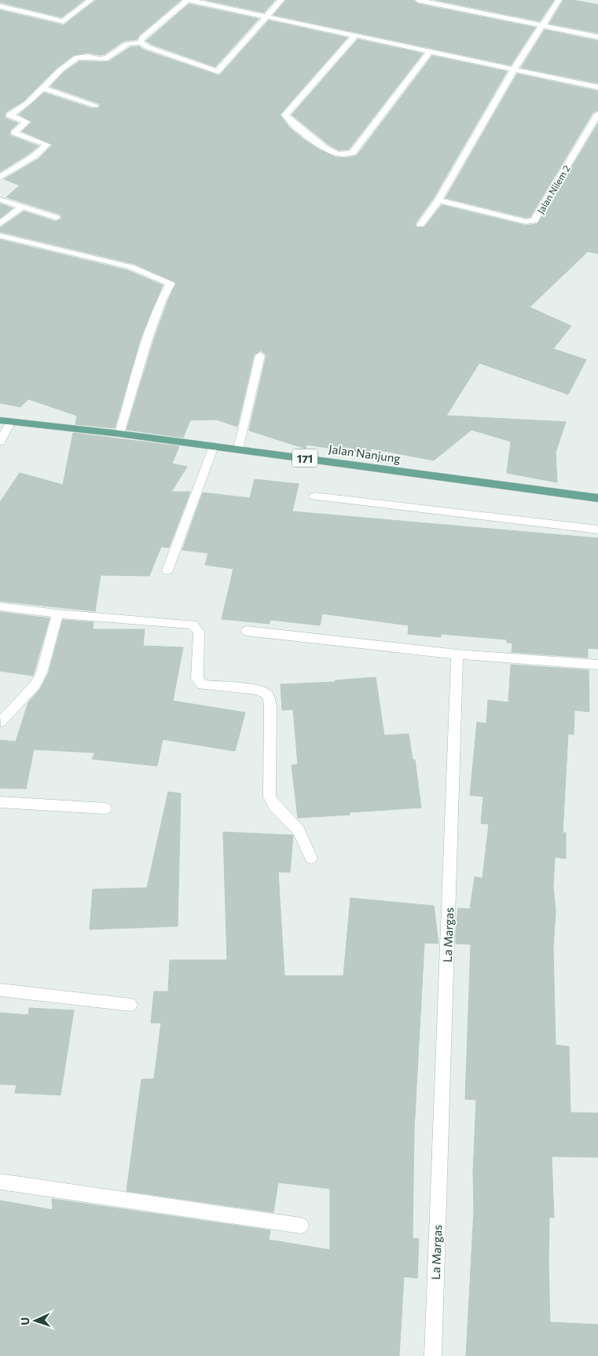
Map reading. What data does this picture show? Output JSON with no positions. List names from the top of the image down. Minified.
{"streets":{"main road":["Jalan Nanjung","171"],"street":["Jalan Nilem 2","La Margas"]},"crossings":[["Jalan Nanjung","171"]],"north":"left"}
